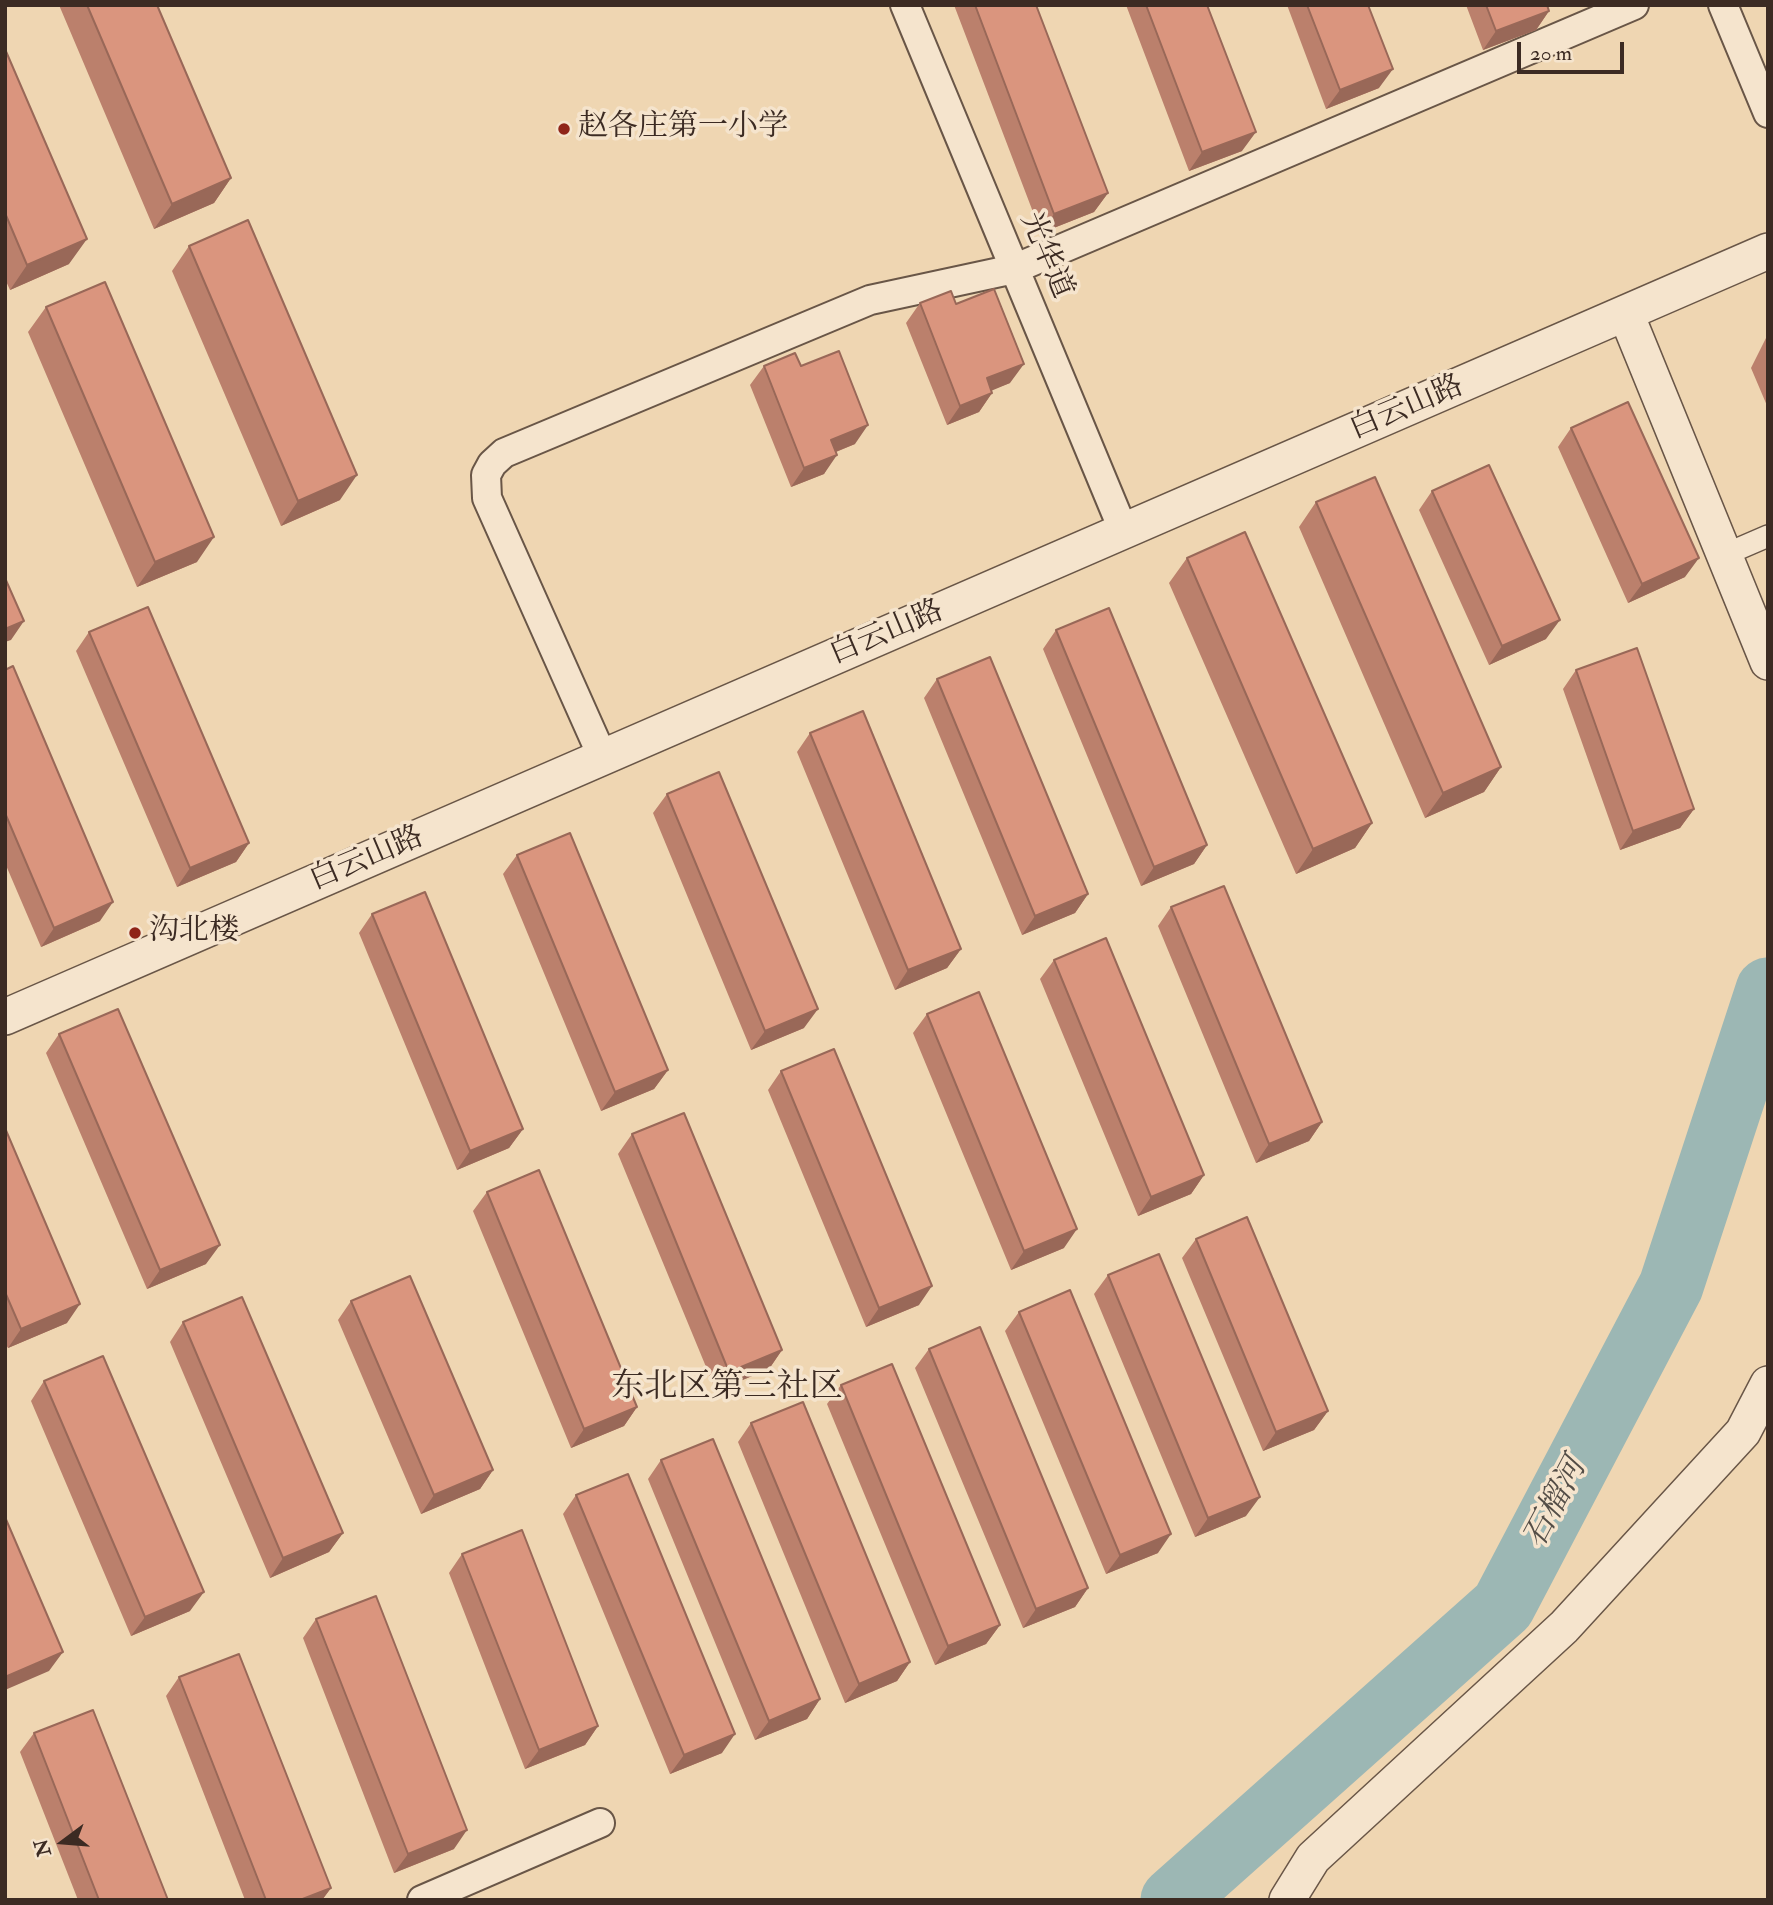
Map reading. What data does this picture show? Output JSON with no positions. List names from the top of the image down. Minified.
{"streets":{"street":["光华道","白云山路"]},"crossings":[["光华道","白云山路"]],"districts":["东北区第三社区"],"water":["石榴河"],"places":["赵各庄第一小学","沟北楼"],"scale_bar":"20 m","north":"left"}
